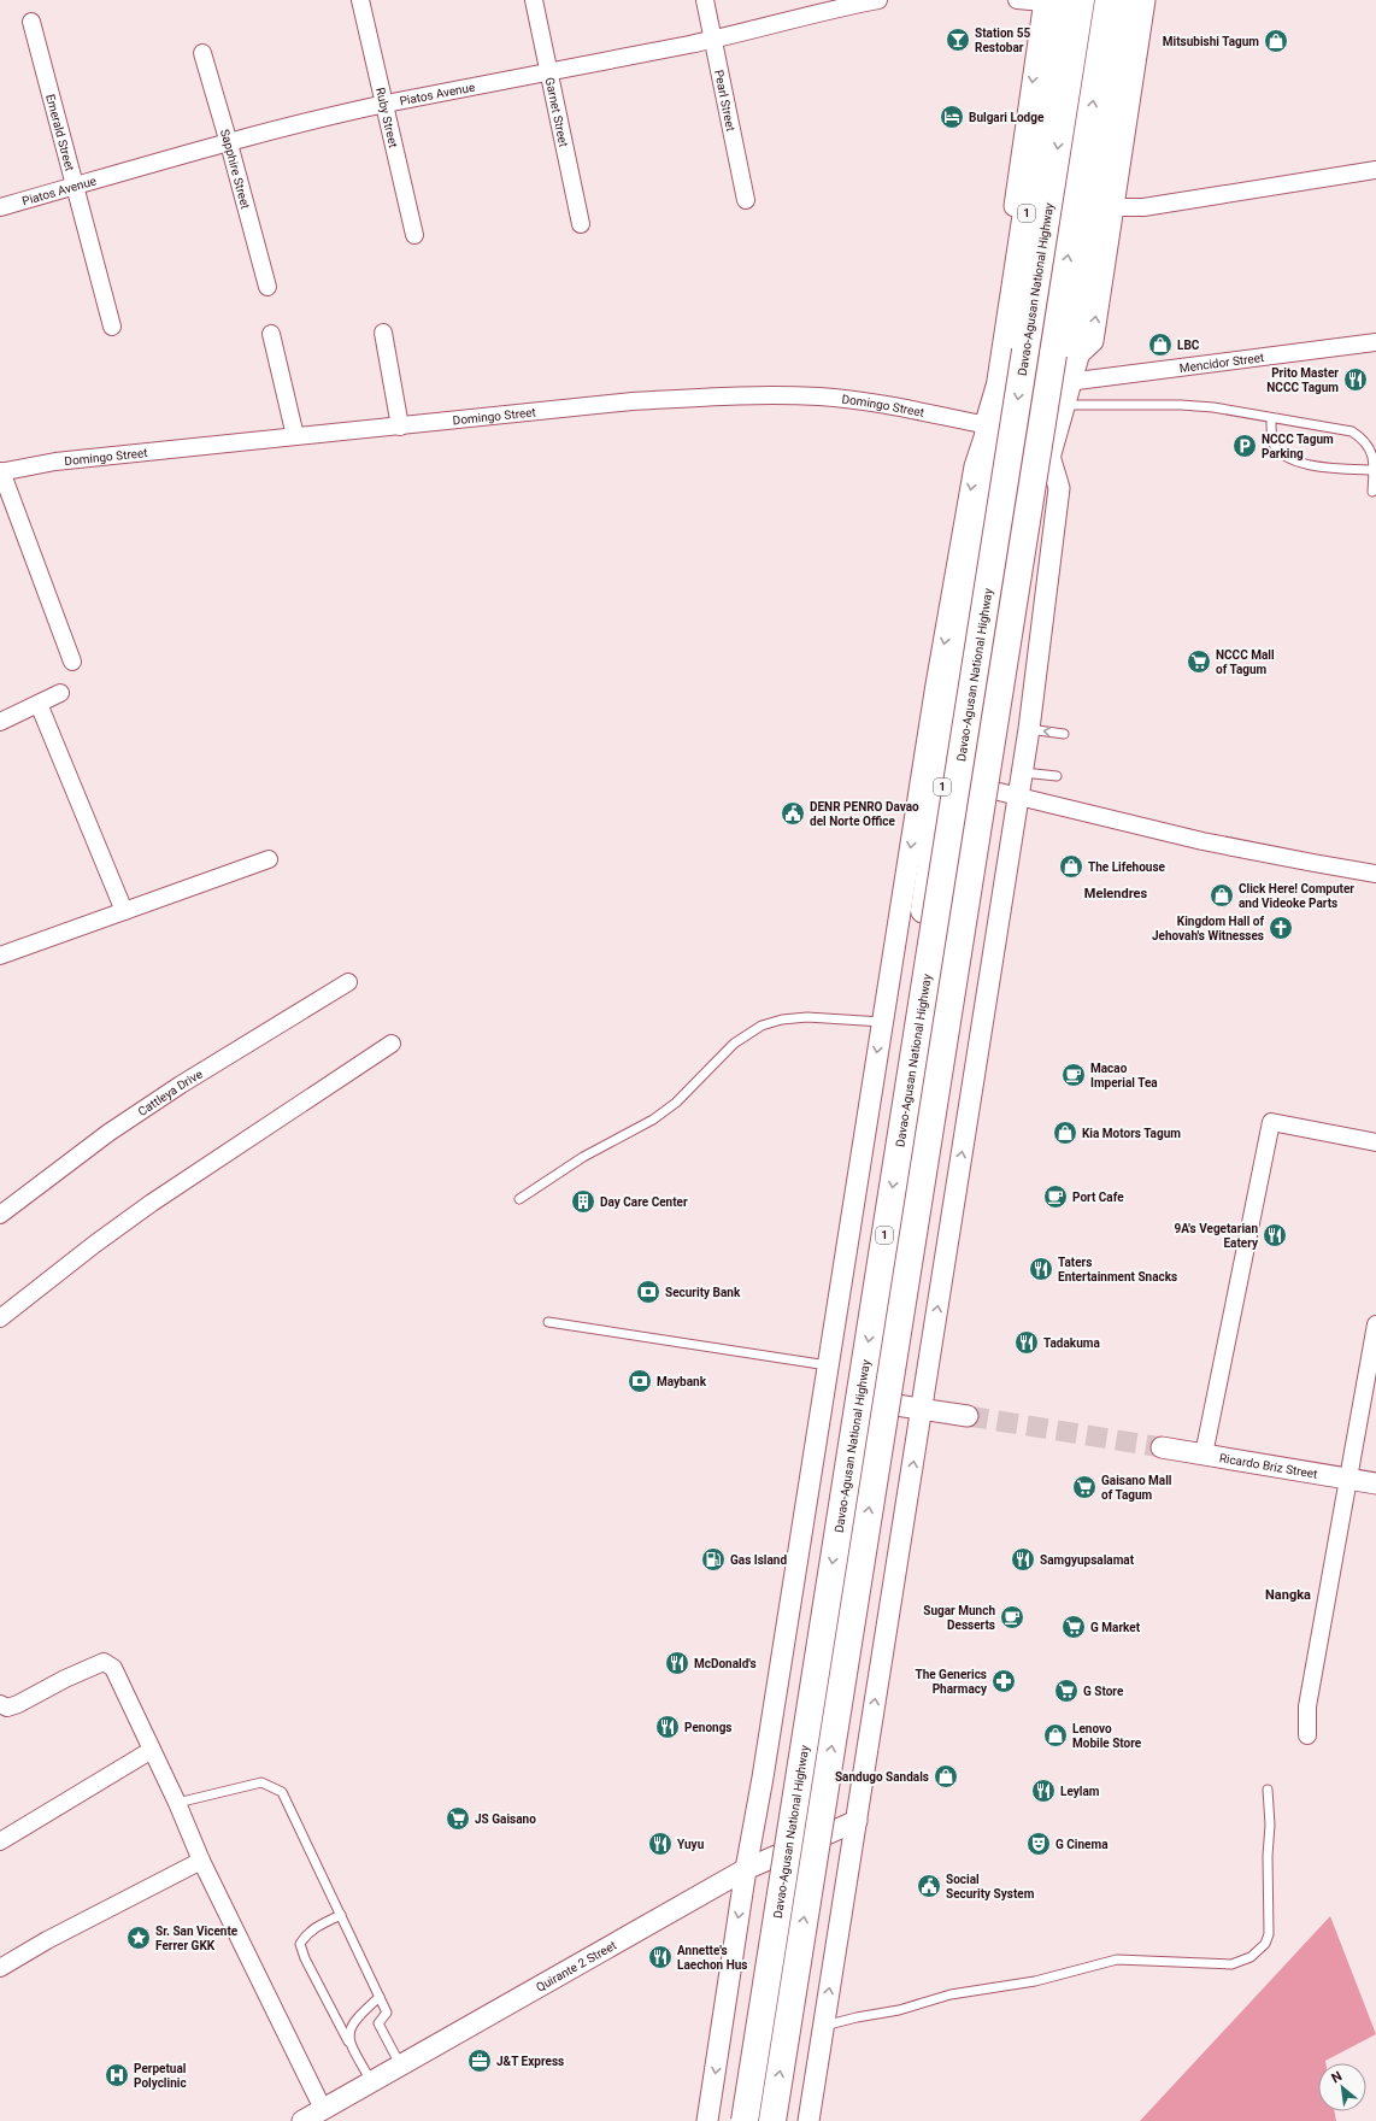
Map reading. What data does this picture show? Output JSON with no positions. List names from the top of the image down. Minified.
{"streets":{"highway":["1","Davao-Agusan National Highway"],"street":["Piatos Avenue","Pearl Street","Garnet Street","Ruby Street","Emerald Street","Sapphire Street","Mencidor Street","Domingo Street","Cattleya Drive","Ricardo Briz Street","Quirante 2 Street"]},"crossings":[["Piatos Avenue","Pearl Street"],["Piatos Avenue","Garnet Street"],["Piatos Avenue","Ruby Street"],["Piatos Avenue","Emerald Street"],["Piatos Avenue","Sapphire Street"],["Davao-Agusan National Highway","Domingo Street"]],"districts":["Melendres","Nangka"],"places":{"bar":["Station 55 Restobar"],"shop":["Mitsubishi Tagum","LBC","The Lifehouse","Click Here! Computer and Videoke Parts","Kia Motors Tagum","Lenovo Mobile Store","Sandugo Sandals"],"hotel":["Bulgari Lodge"],"restaurant":["Prito Master NCCC Tagum","9A's Vegetarian Eatery","Taters Entertainment Snacks","Tadakuma","Samgyupsalamat","McDonald's","Penongs","Leylam","Yuyu","Annette's Laechon Hus"],"parking":["NCCC Tagum Parking"],"supermarket":["NCCC Mall of Tagum","Gaisano Mall of Tagum","G Market","G Store","JS Gaisano"],"public building":["DENR PENRO Davao del Norte Office","Social Security System"],"church":["Kingdom Hall of Jehovah's Witnesses"],"cafe":["Macao Imperial Tea","Port Cafe","Sugar Munch Desserts"],"building":["Day Care Center"],"bank":["Security Bank","Maybank"],"fuel station":["Gas Island"],"pharmacy":["The Generics Pharmacy"],"theatre":["G Cinema"],"place":["Sr. San Vicente Ferrer GKK"],"office":["J&T Express"],"hospital":["Perpetual Polyclinic"]},"north":"top left"}
